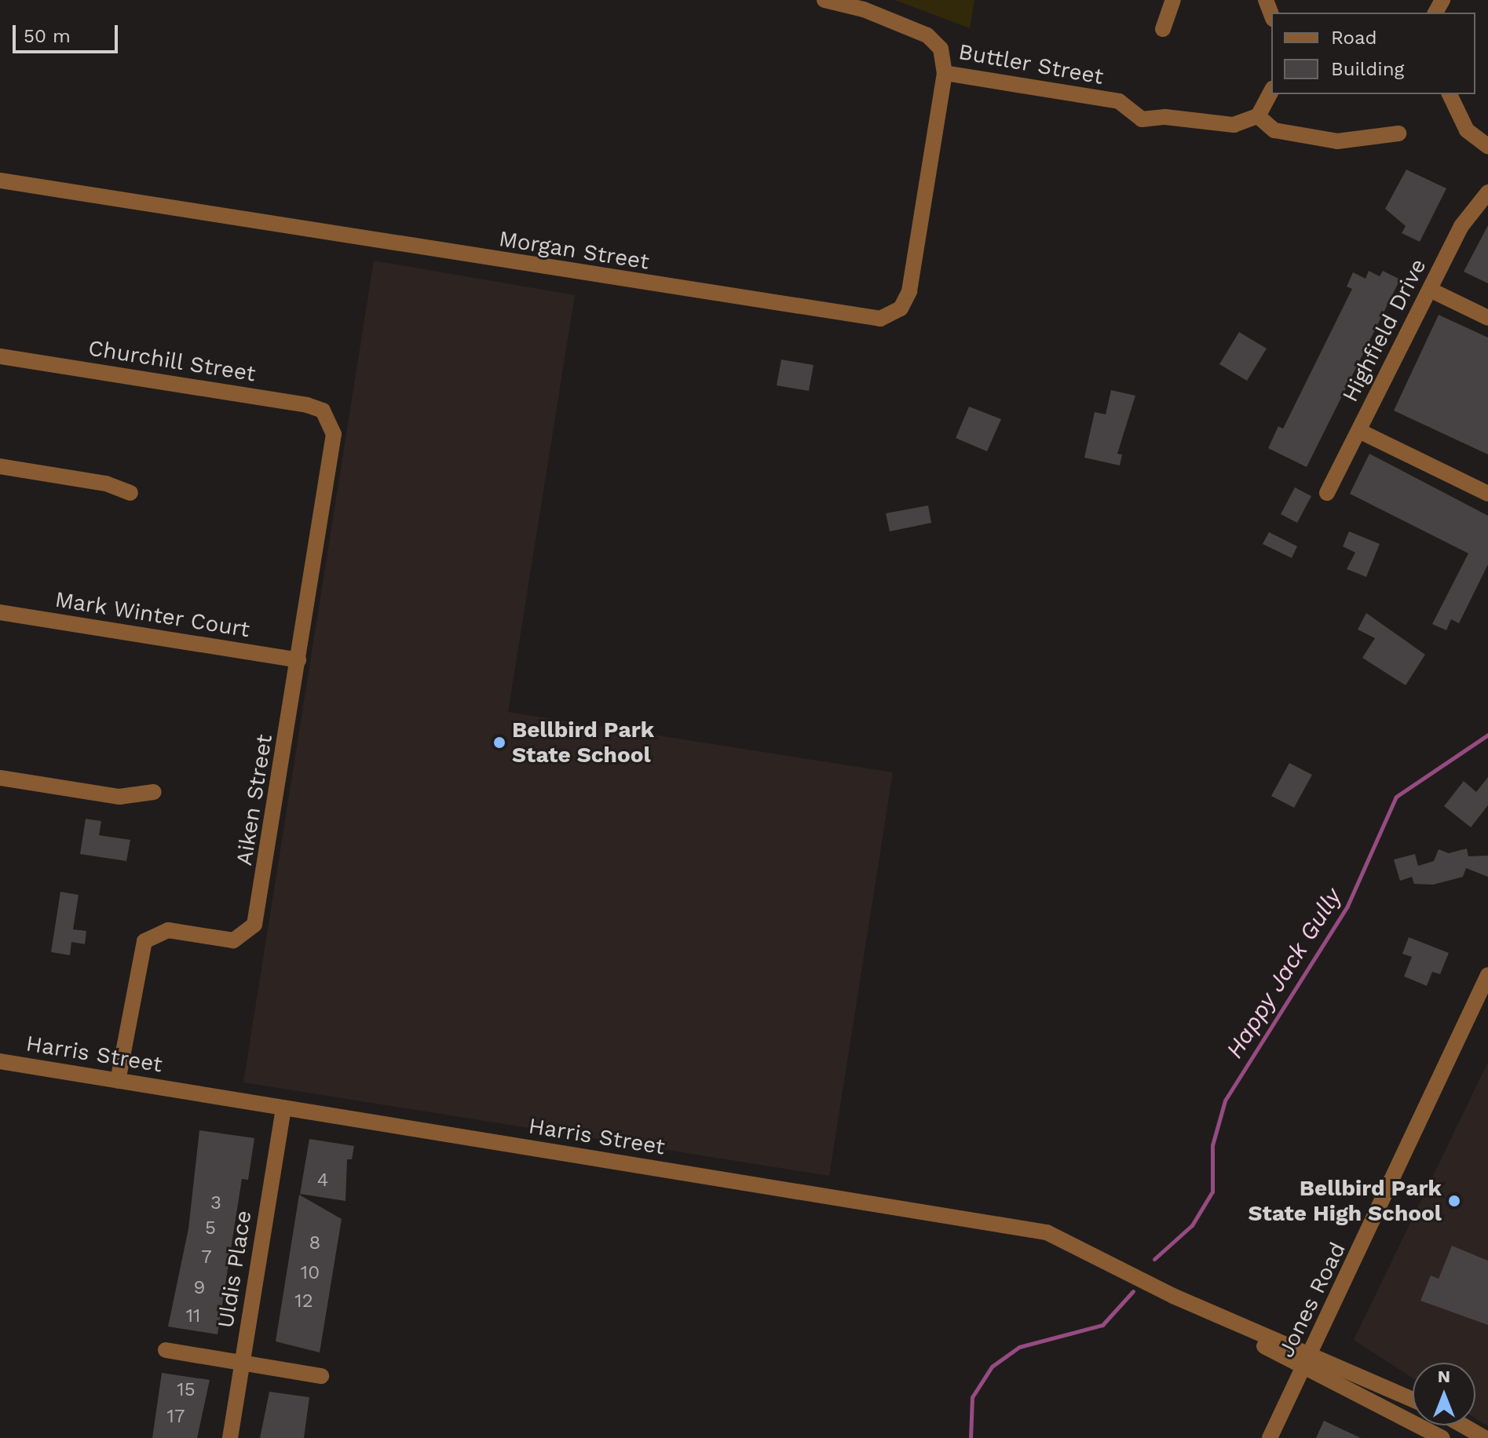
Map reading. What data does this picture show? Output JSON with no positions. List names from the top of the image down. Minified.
{"streets":{"street":["Buttler Street","Morgan Street","Highfield Drive","Churchill Street","Mark Winter Court","Aiken Street","Harris Street","Uldis Place","Jones Road"]},"crossings":[["Buttler Street","Morgan Street"],["Churchill Street","Aiken Street"],["Mark Winter Court","Aiken Street"],["Aiken Street","Harris Street"],["Harris Street","Uldis Place"],["Harris Street","Jones Road"]],"water":["Happy Jack Gully"],"places":["Bellbird Park State School","Bellbird Park State High School"],"house_numbers":["4","3","5","8","7","10","9","12","11","15","17"],"legend":["Road","Building"],"scale_bar":"50 m","north":"top"}
